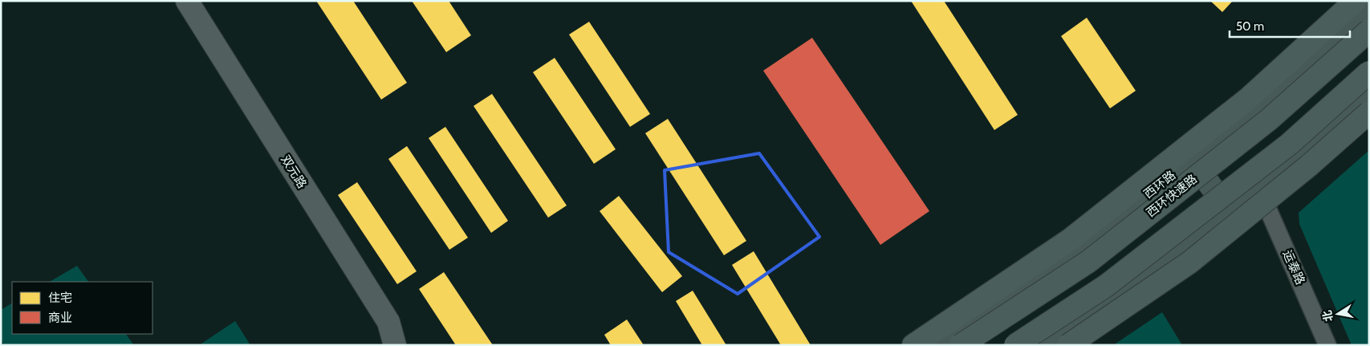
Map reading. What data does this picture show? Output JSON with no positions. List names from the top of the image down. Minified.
{"streets":{"highway":["西环快速路"],"main road":["西环路"],"street":["双元路","运泰路"]},"legend":["住宅","商业"],"scale_bar":"50 m","north":"left"}
